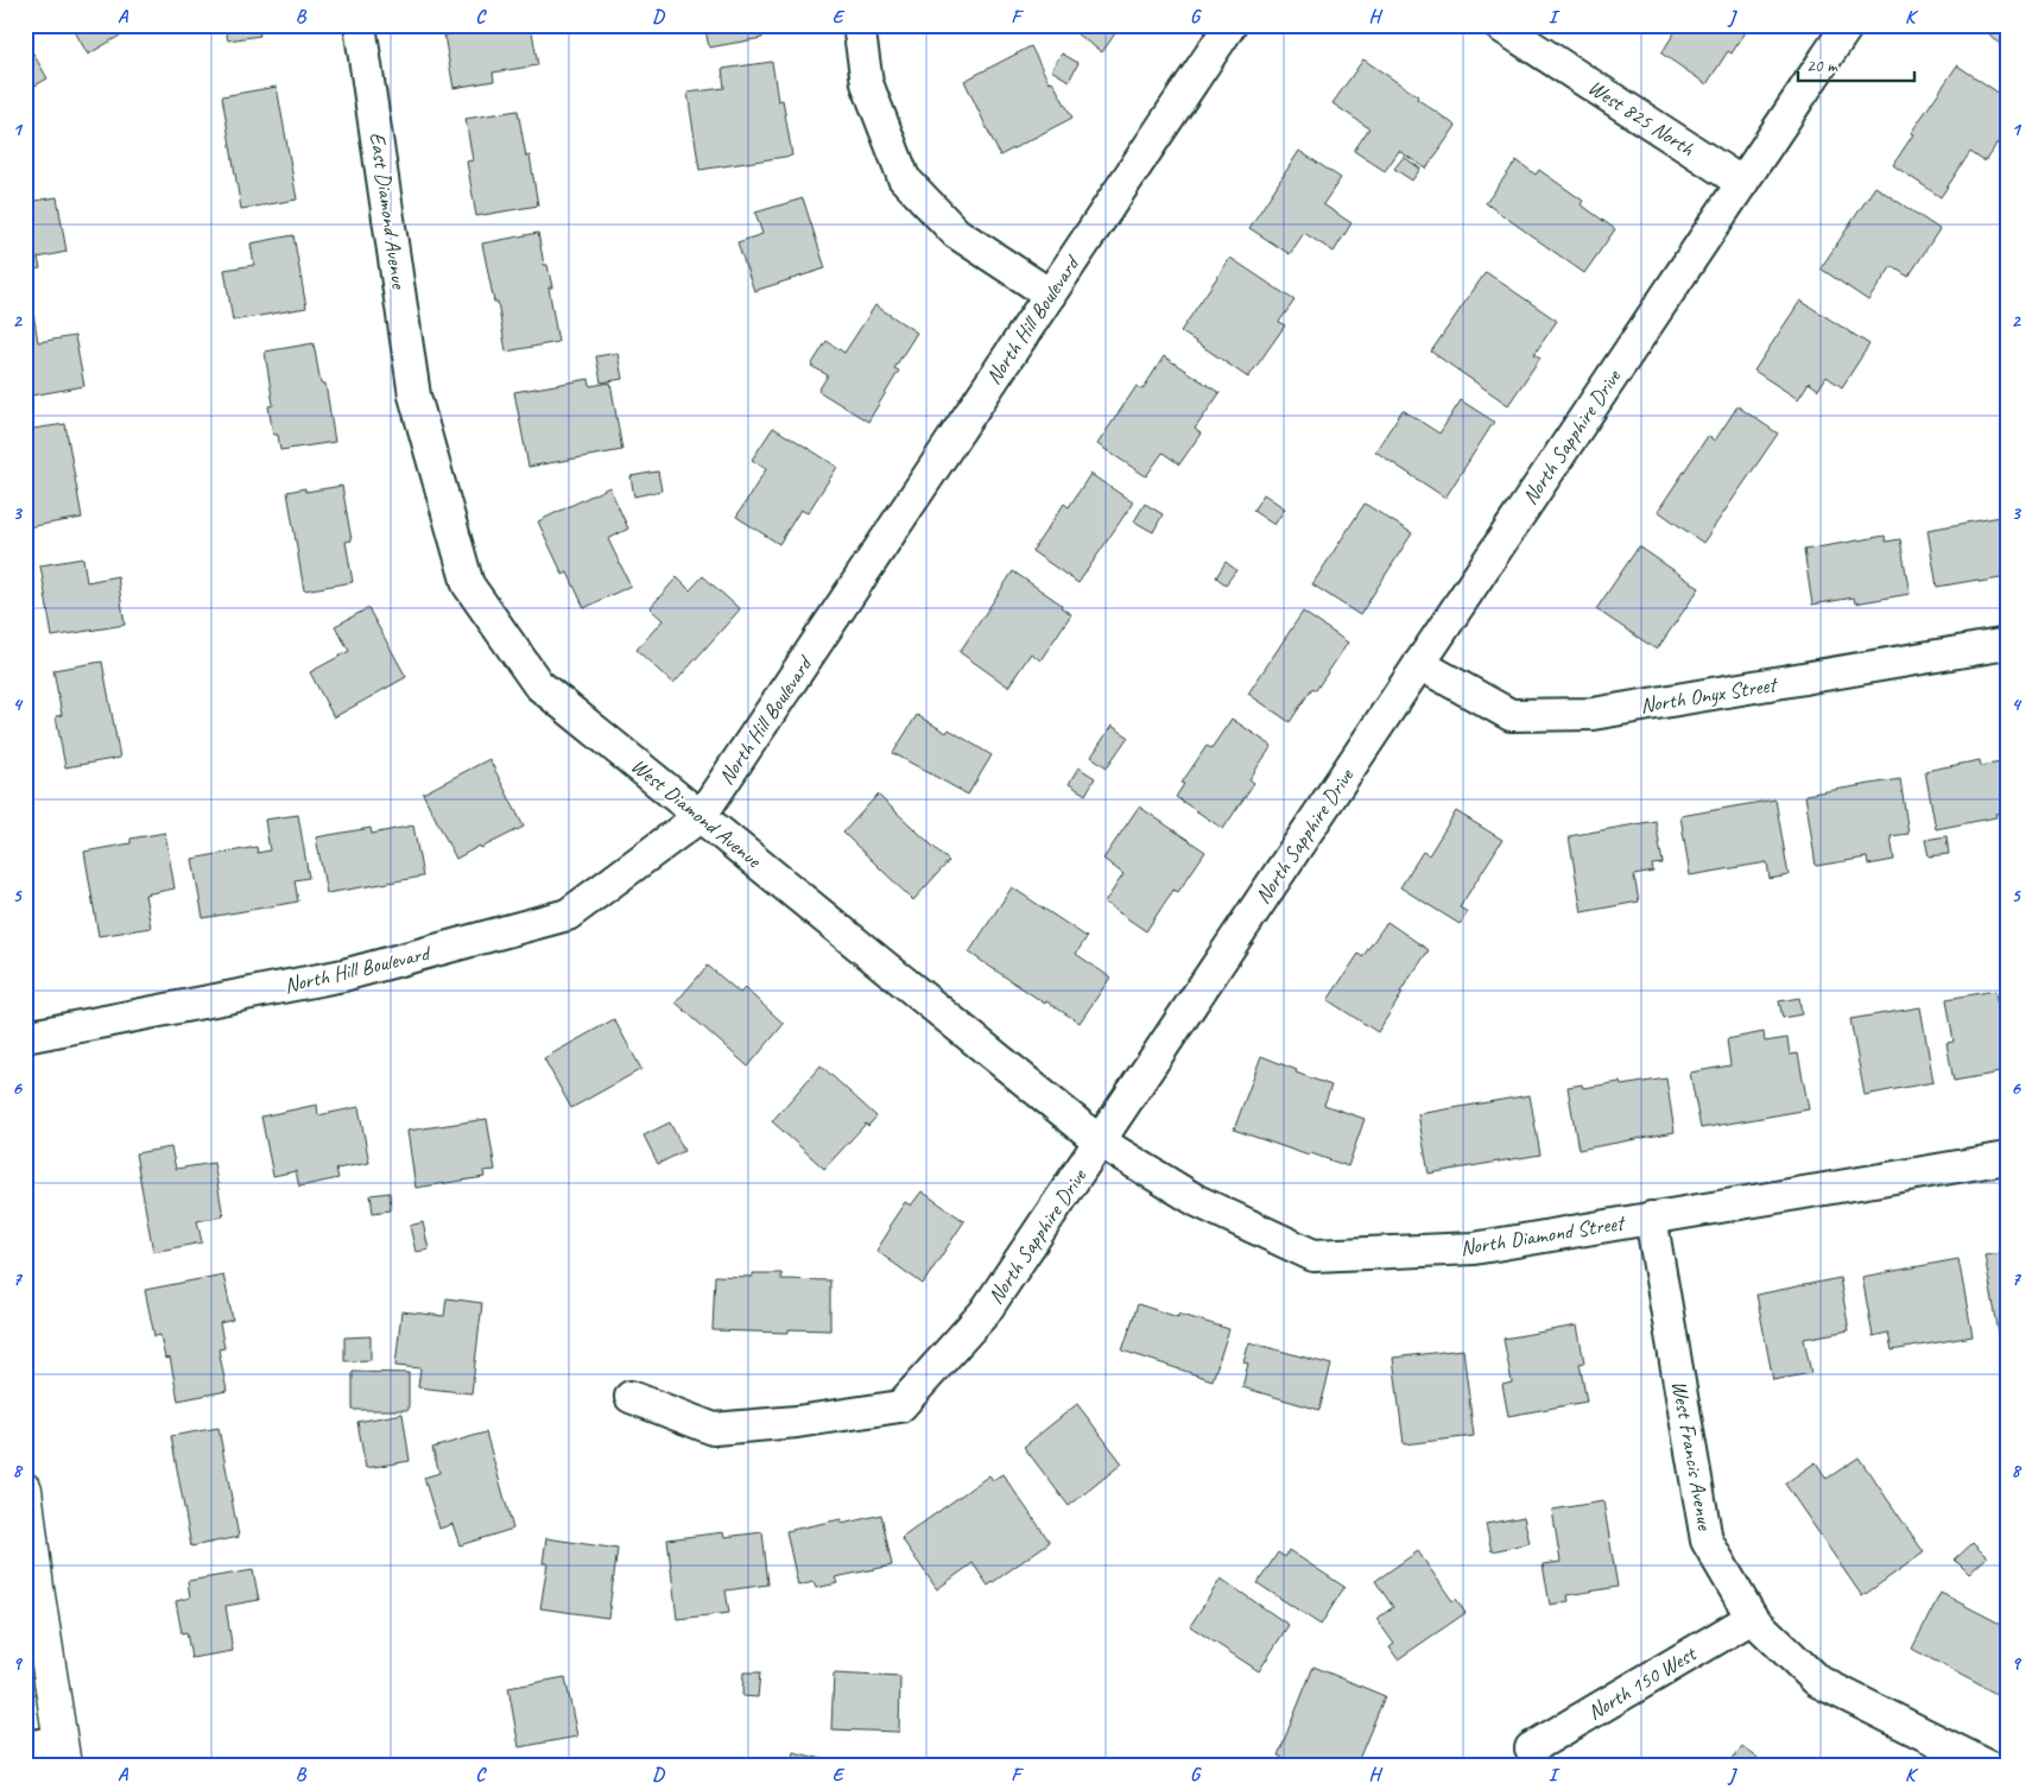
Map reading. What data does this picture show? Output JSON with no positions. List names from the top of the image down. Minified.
{"streets":{"street":["West 825 North","East Diamond Avenue","North Hill Boulevard","North Sapphire Drive","North Onyx Street","West Diamond Avenue","North Diamond Street","West Francis Avenue","North 150 West"]},"crossings":[["West 825 North","North Sapphire Drive"],["East Diamond Avenue","West Diamond Avenue"],["North Hill Boulevard","West Diamond Avenue"],["North Sapphire Drive","North Onyx Street"],["North Sapphire Drive","West Diamond Avenue"],["North Sapphire Drive","North Diamond Street"],["West Diamond Avenue","North Diamond Street"],["North Diamond Street","West Francis Avenue"],["West Francis Avenue","North 150 West"]],"scale_bar":"20 m","grid":{"columns":["A","B","C","D","E","F","G","H","I","J","K"],"rows":["1","2","3","4","5","6","7","8","9"]}}
